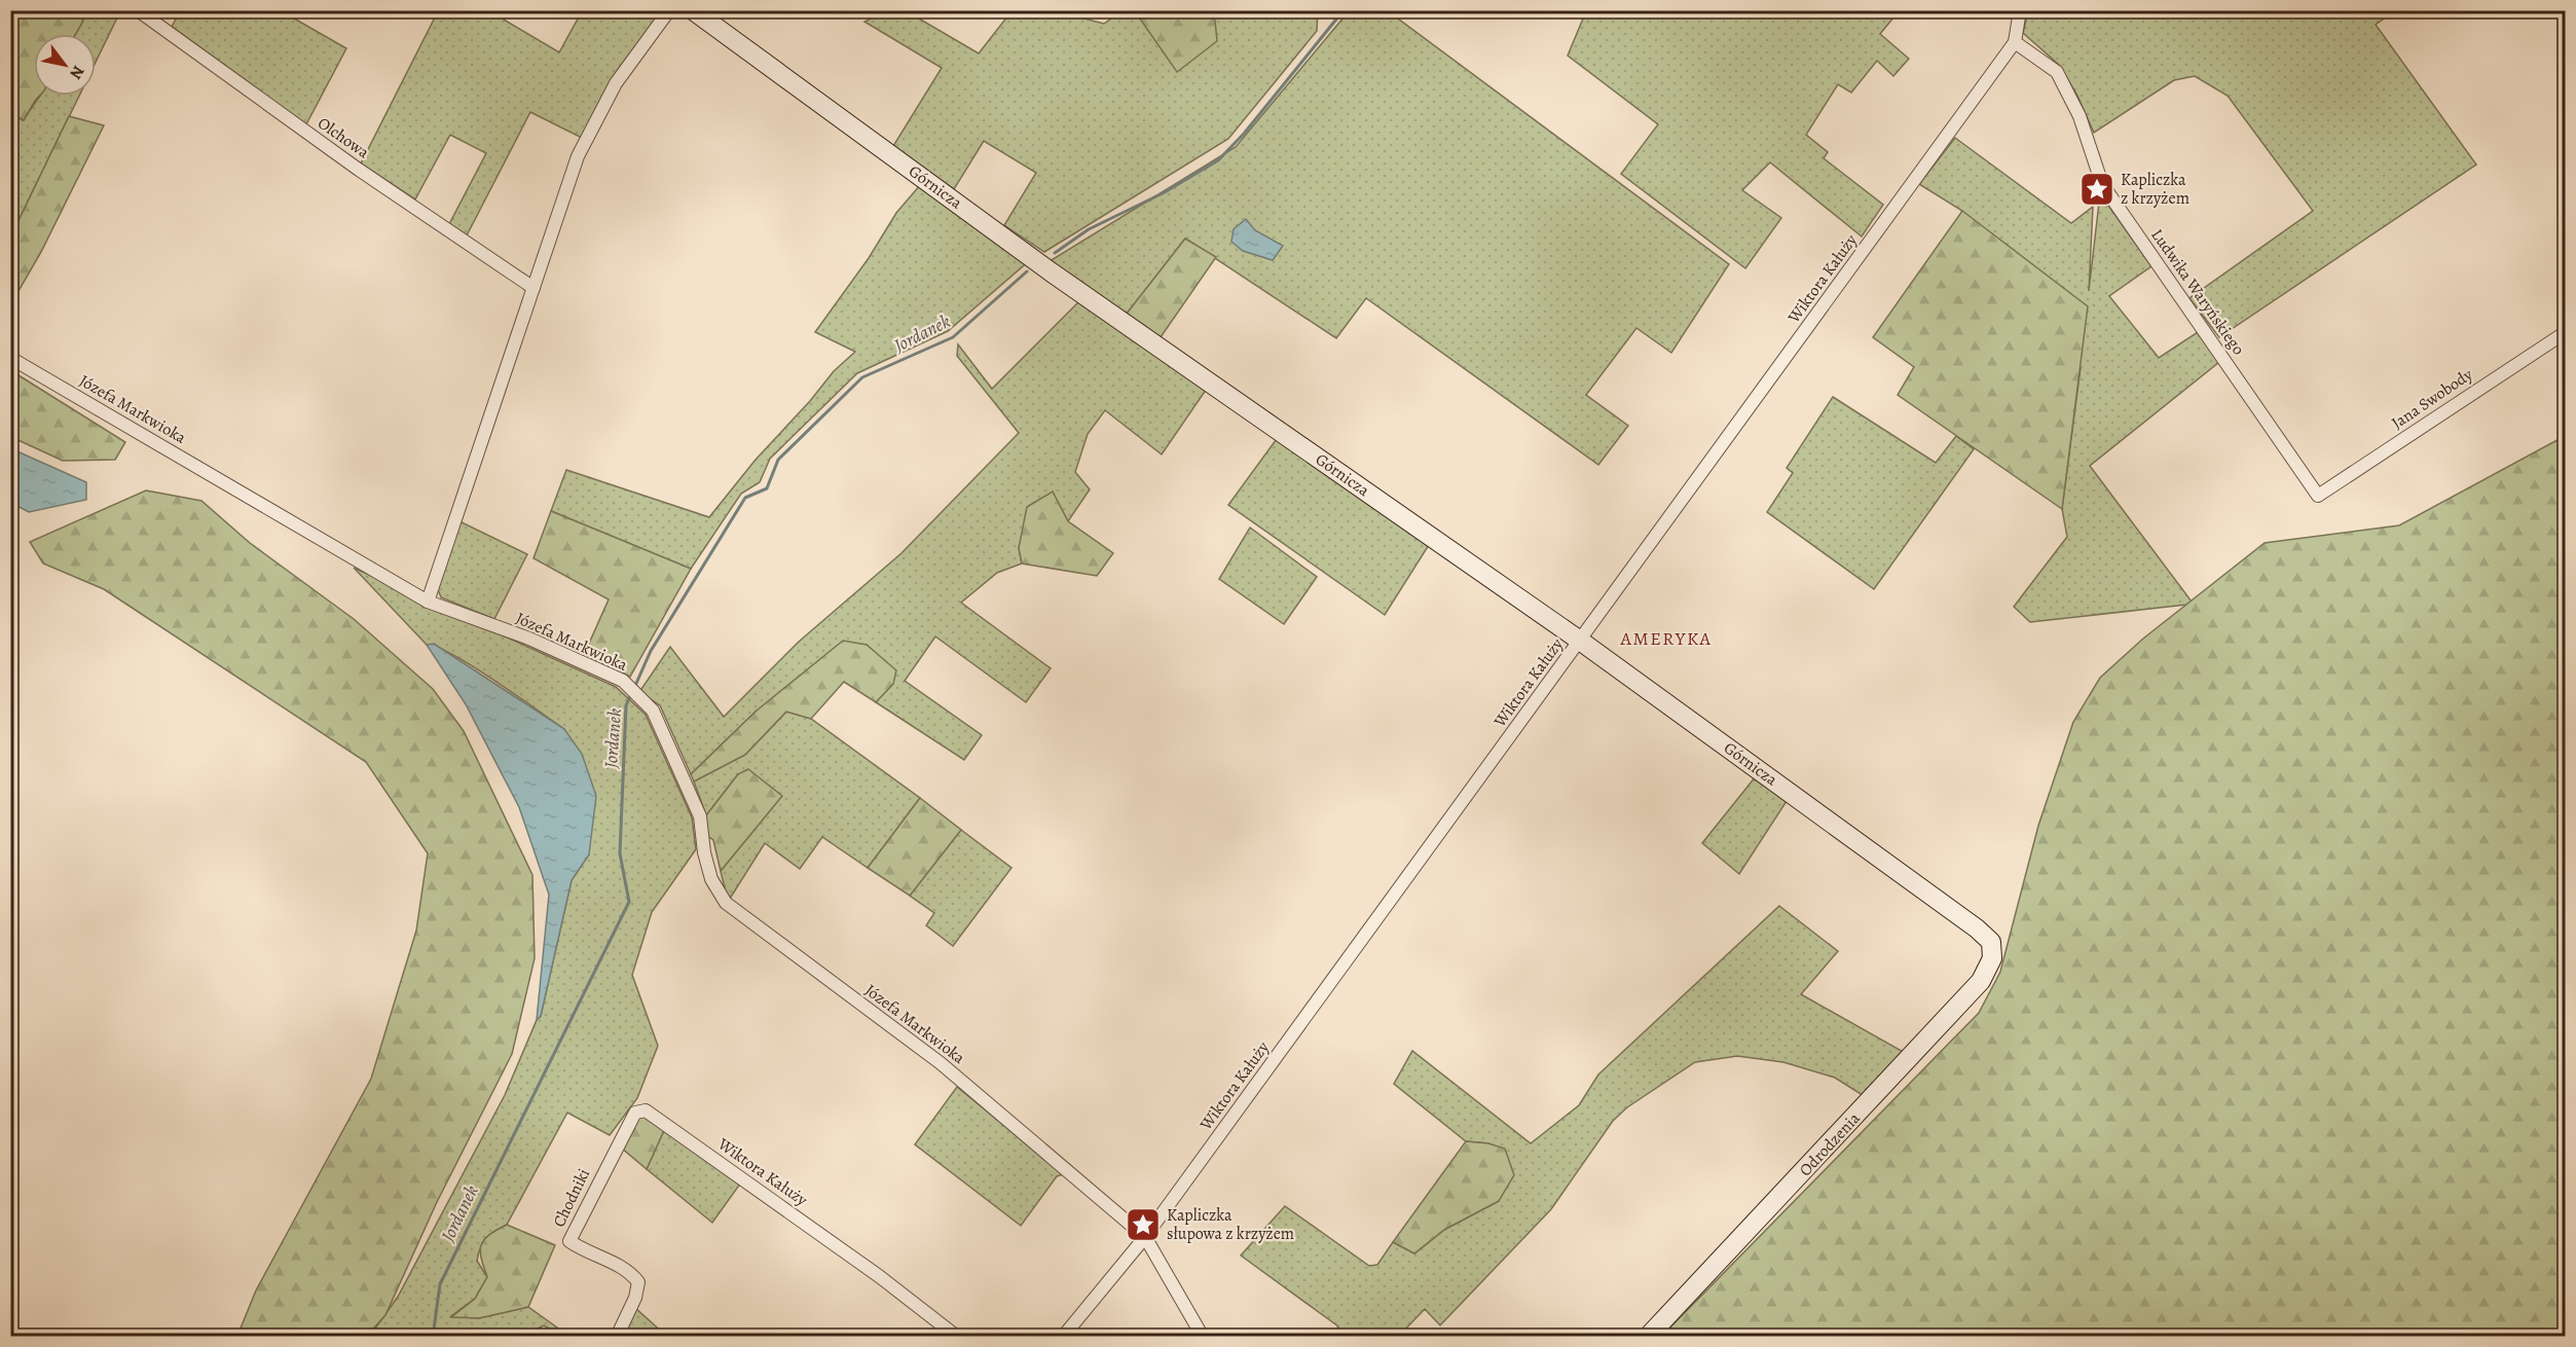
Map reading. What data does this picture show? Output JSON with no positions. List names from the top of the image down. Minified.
{"streets":{"street":["Olchowa","Górnicza","Wiktora Kałuży","Ludwika Waryńskiego","Jana Swobody","Józefa Markwioka","Odrodzenia","Chodniki"]},"crossings":[["Górnicza","Wiktora Kałuży"],["Górnicza","Odrodzenia"],["Wiktora Kałuży","Ludwika Waryńskiego"],["Wiktora Kałuży","Józefa Markwioka"],["Wiktora Kałuży","Chodniki"],["Ludwika Waryńskiego","Jana Swobody"]],"districts":["AMERYKA"],"water":["Jordanek"],"places":{"place":["Kapliczka z krzyżem","Kapliczka słupowa z krzyżem"]},"north":"bottom right"}
